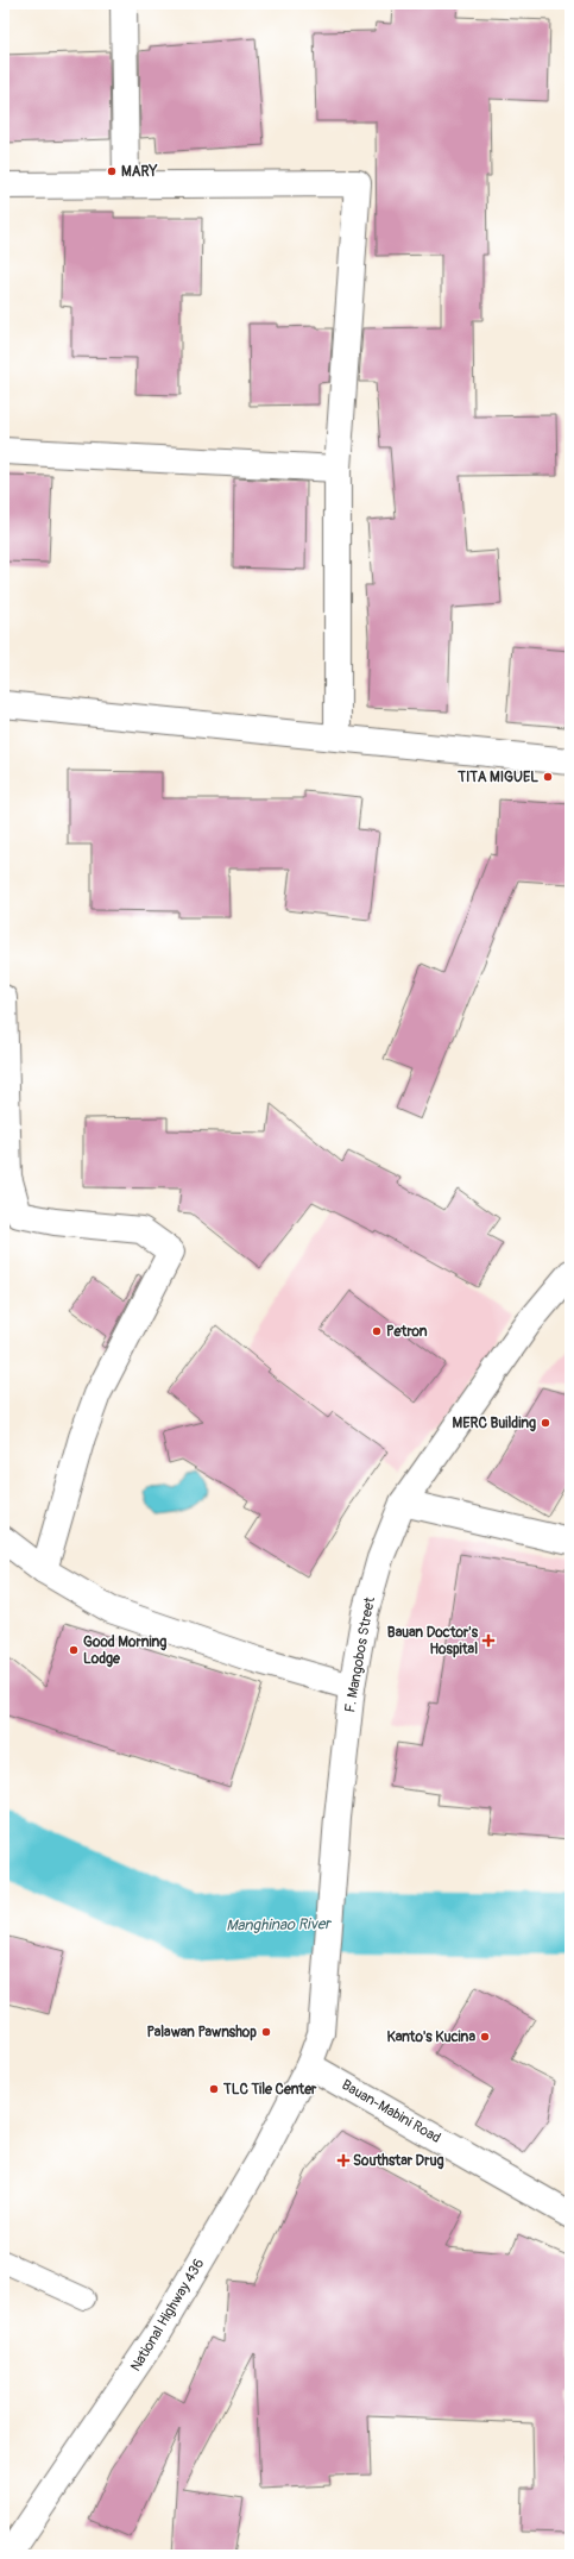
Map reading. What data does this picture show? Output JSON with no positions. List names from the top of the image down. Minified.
{"streets":{"street":["F. Mangobos Street","Bauan-Mabini Road","National Highway 436"]},"crossings":[["F. Mangobos Street","Bauan-Mabini Road"],["F. Mangobos Street","National Highway 436"],["Bauan-Mabini Road","National Highway 436"]],"water":["Manghinao River"],"places":{"other":["MARY","TITA MIGUEL","Petron","MERC Building","Good Morning Lodge","Palawan Pawnshop","Kanto's Kucina","TLC Tile Center"],"health":["Bauan Doctor's Hospital","Southstar Drug"]}}
